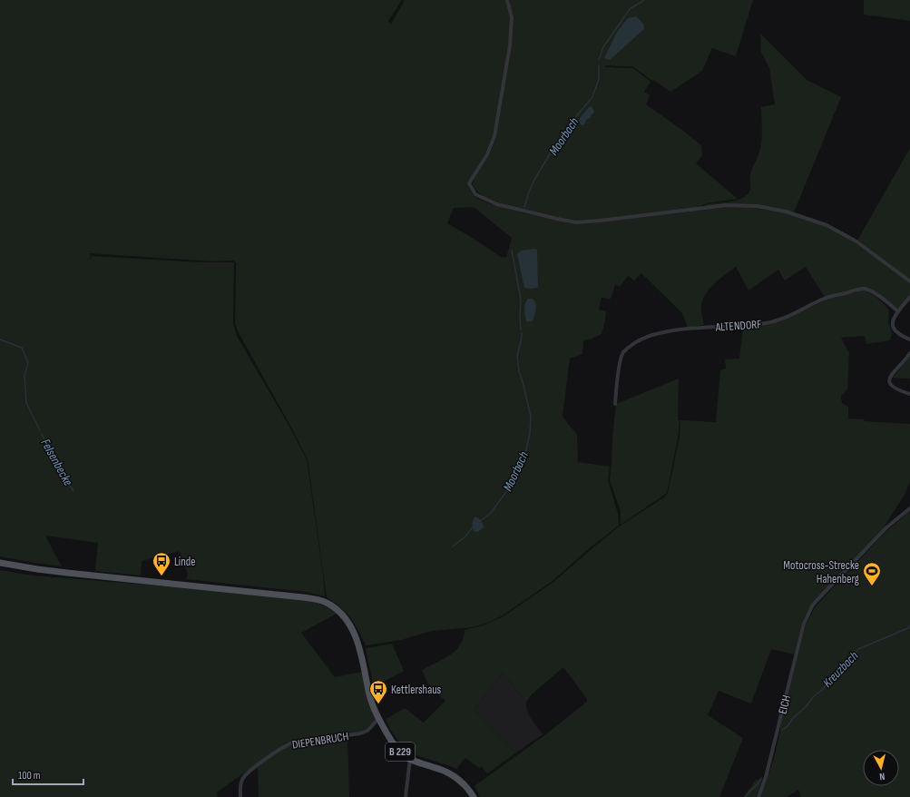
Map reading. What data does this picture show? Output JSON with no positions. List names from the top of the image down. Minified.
{"streets":{"main road":["B 229"],"street":["ALTENDORF","EICH","DIEPENBRUCH"]},"crossings":[["DIEPENBRUCH","B 229"]],"water":["Moorbach","Felsenbecke","Kreuzbach"],"places":{"bus stop":["Linde","Kettlershaus"],"sports":["Motocross-Strecke Hahenberg"]},"scale_bar":"100 m","north":"bottom"}
